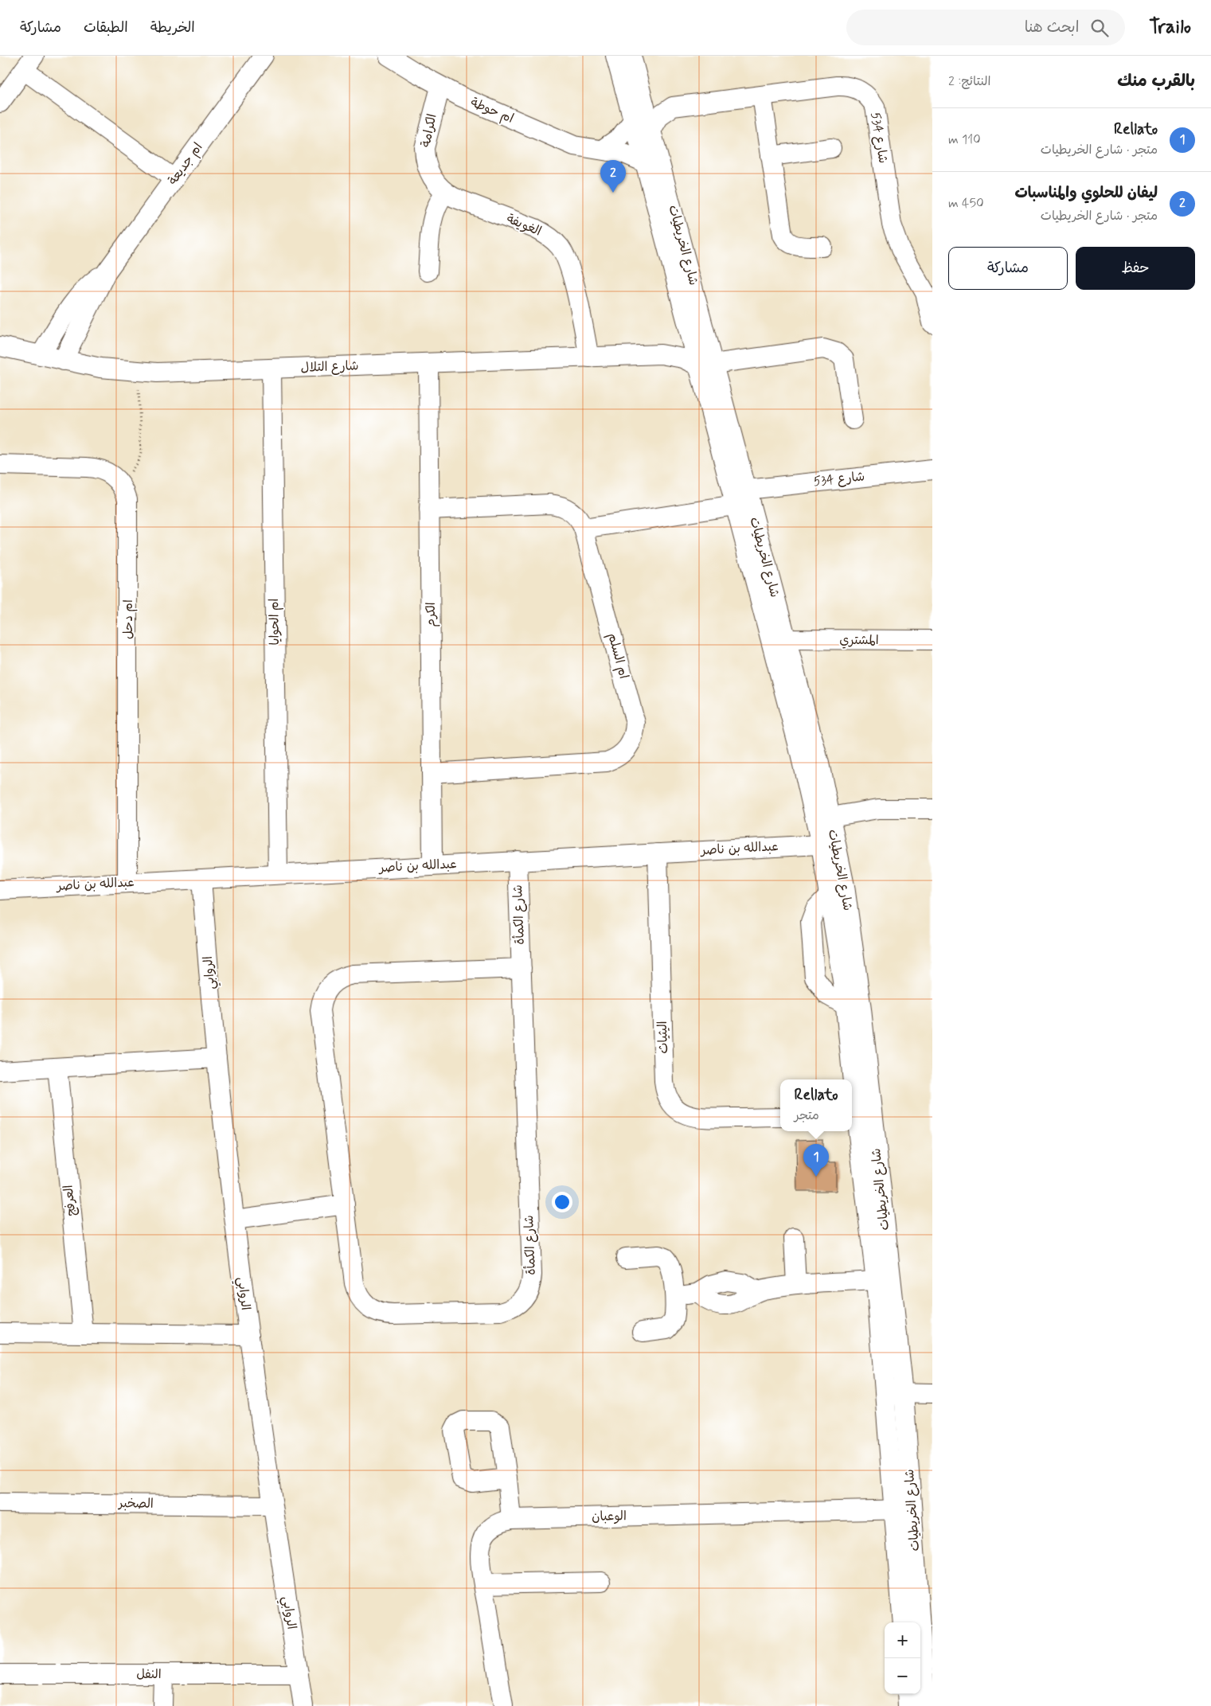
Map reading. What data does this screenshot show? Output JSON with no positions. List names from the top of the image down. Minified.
{"streets":{"street":["ام حوطة","الكرامة","شارع 534","ام جديعة","الغويفة","شارع الخريطيات","شارع التلال","الكرم","ام دحل","ام الحوايا","المشتري","ام السلم","عبدالله بن ناصر","شارع الكمأة","الروابي","اليثياث","العرفج","الصخبر","الوعبان","النفل"]},"crossings":[["ام حوطة","الكرامة"],["ام حوطة","شارع الخريطيات"],["الكرامة","الغويفة"],["شارع 534","شارع الخريطيات"],["ام جديعة","شارع التلال"],["الغويفة","شارع التلال"],["شارع الخريطيات","المشتري"],["شارع الخريطيات","عبدالله بن ناصر"],["شارع الخريطيات","الوعبان"],["شارع التلال","الكرم"],["شارع التلال","ام الحوايا"],["الكرم","ام السلم"],["الكرم","عبدالله بن ناصر"],["ام دحل","عبدالله بن ناصر"],["ام الحوايا","عبدالله بن ناصر"],["عبدالله بن ناصر","شارع الكمأة"],["عبدالله بن ناصر","الروابي"],["عبدالله بن ناصر","اليثياث"],["الروابي","الصخبر"],["الروابي","النفل"]],"page":{"header":"Trailo","search":"ابحث هنا","nav":["الخريطة","الطبقات","مشاركة"],"heading":["بالقرب منك","النتائج: 2"],"list":[{"mark":"1","name":"Rellato","note":"متجر · شارع الخريطيات","value":"110 m"},{"mark":"2","name":"ليفان للحلوي والمناسبات","note":"متجر · شارع الخريطيات","value":"450 m"}],"pins":["2","1"],"buttons":["حفظ","مشاركة"],"popup":["Rellato","متجر"],"map_buttons":["+","−"]}}
